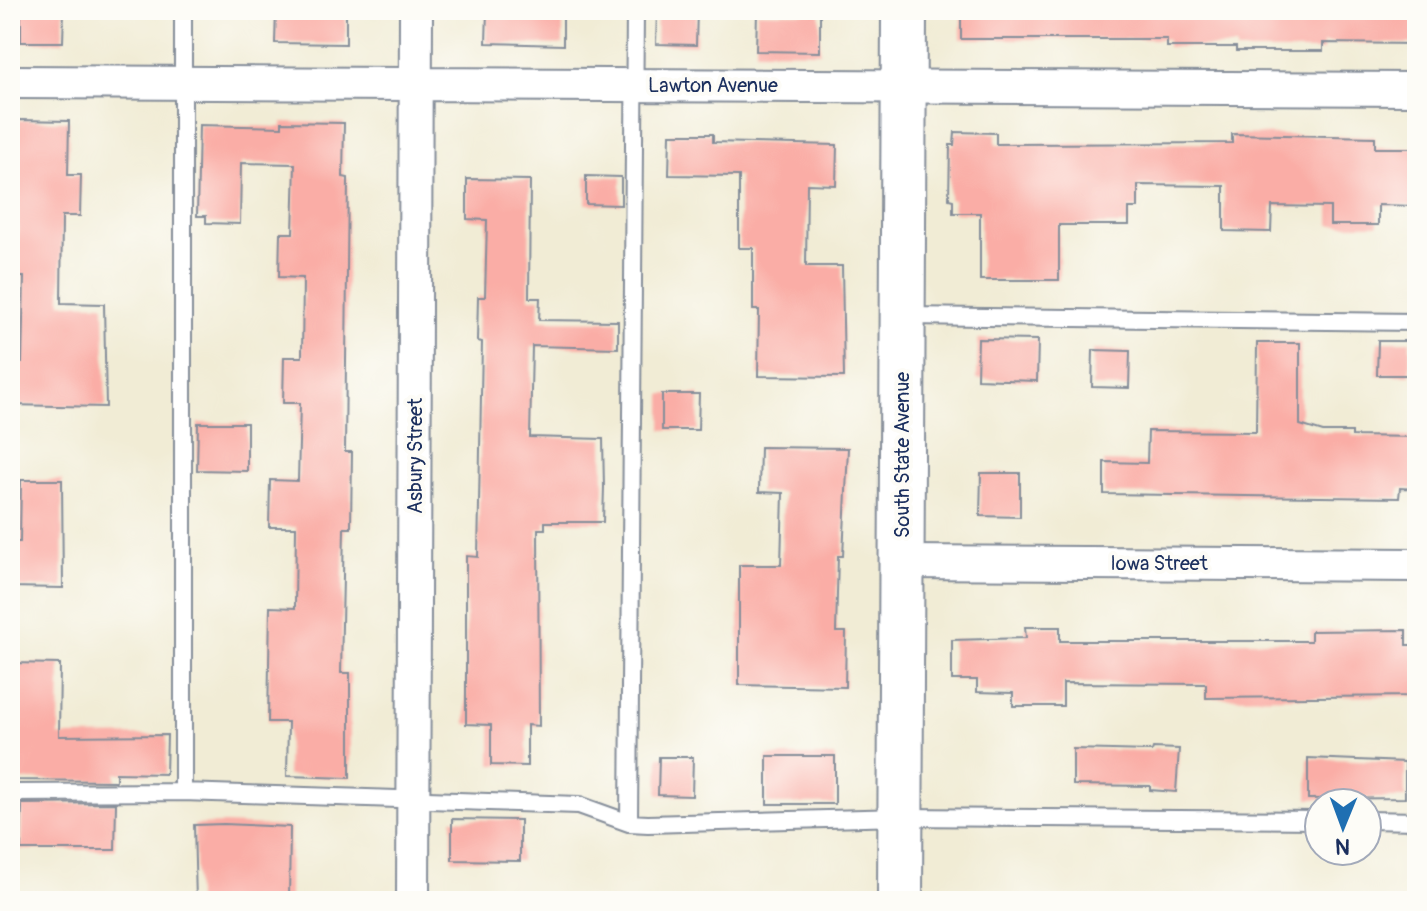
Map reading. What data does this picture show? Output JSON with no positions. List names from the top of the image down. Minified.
{"streets":{"street":["Lawton Avenue","South State Avenue","Asbury Street","Iowa Street"]},"crossings":[["Lawton Avenue","South State Avenue"],["Lawton Avenue","Asbury Street"],["South State Avenue","Iowa Street"]],"north":"bottom"}
